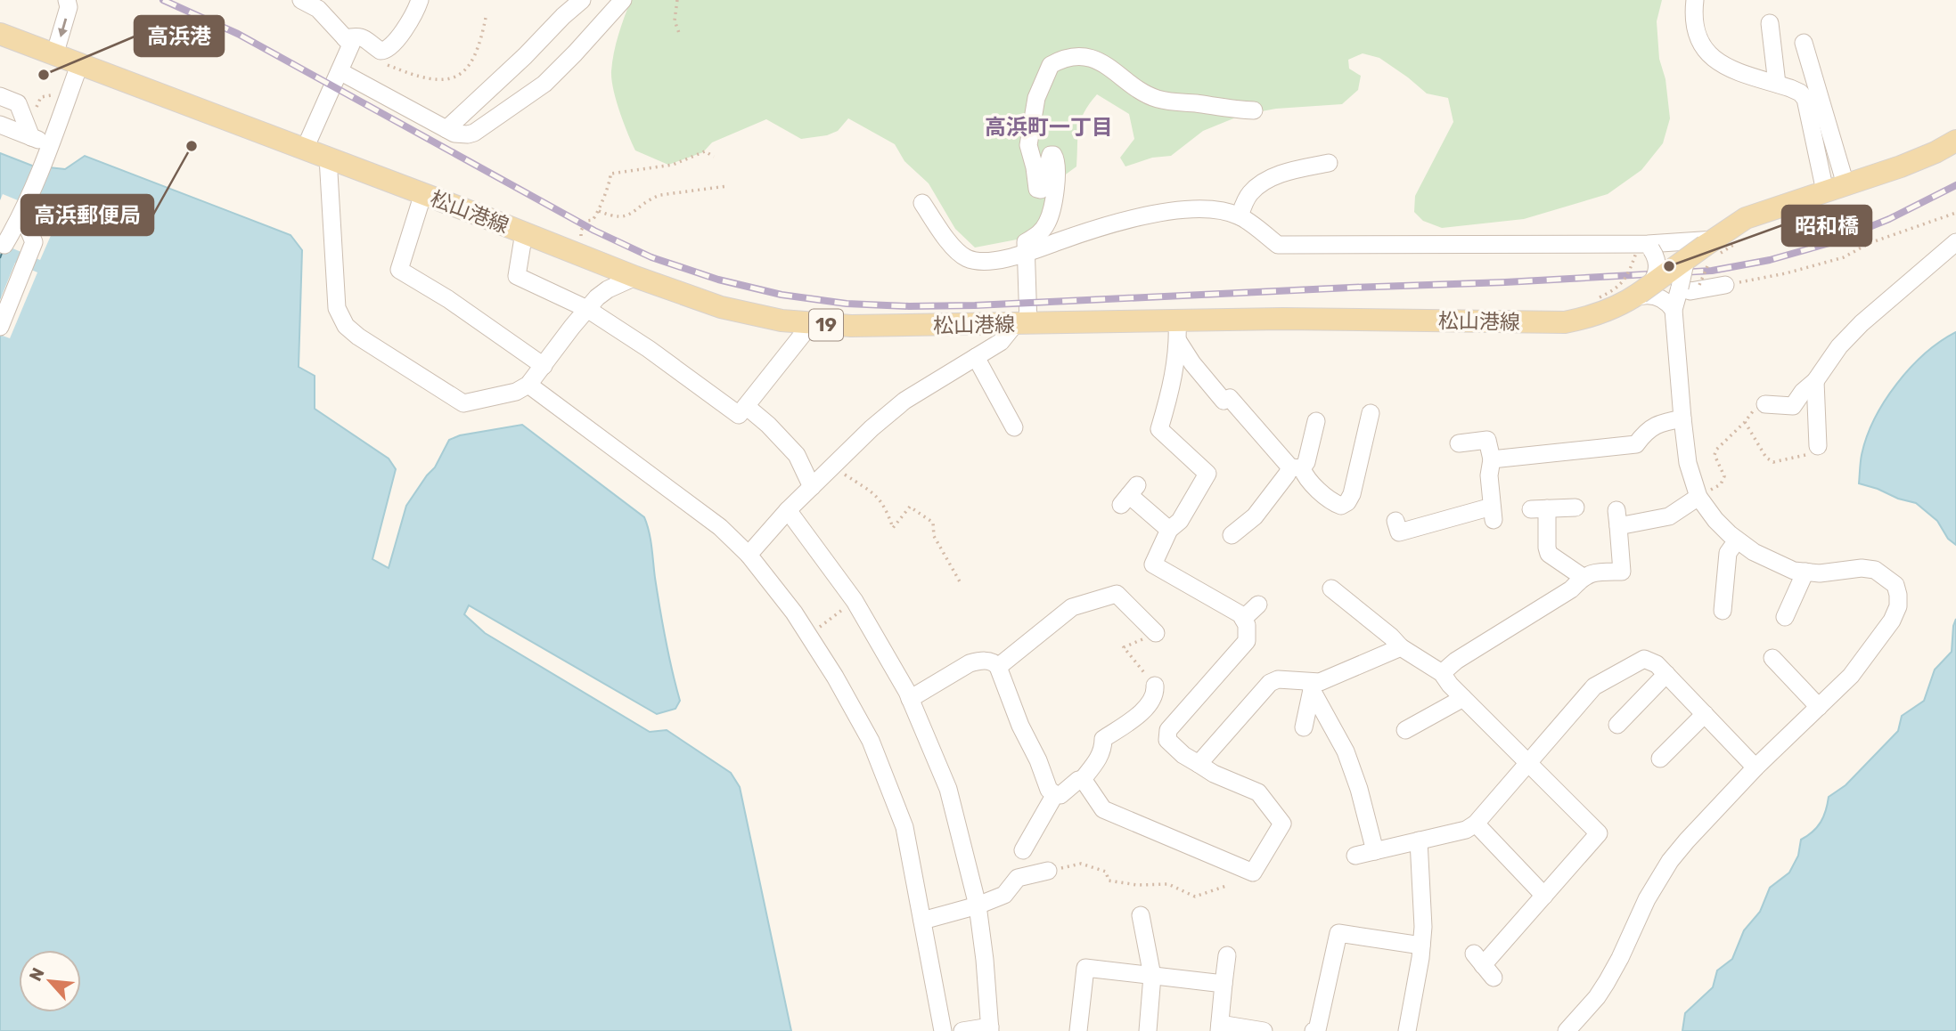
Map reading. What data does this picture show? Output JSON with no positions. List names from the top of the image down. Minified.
{"streets":{"main road":["松山港線","19"]},"districts":["高浜町一丁目"],"places":["高浜港","高浜郵便局","昭和橋"],"north":"top left"}
